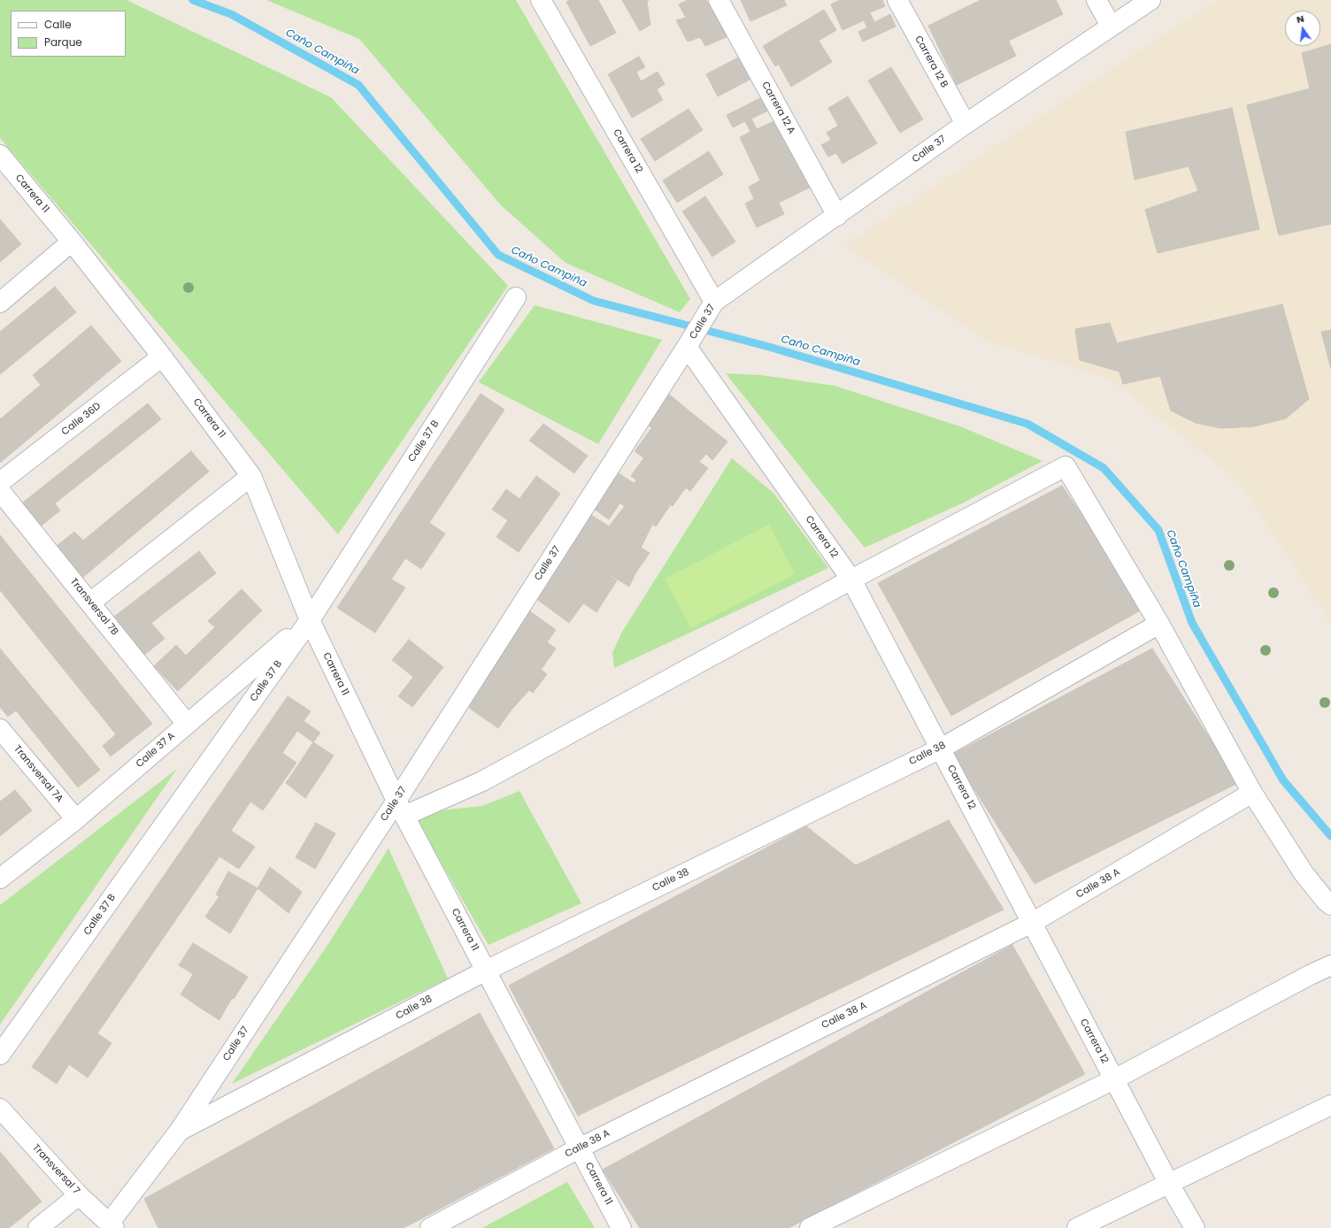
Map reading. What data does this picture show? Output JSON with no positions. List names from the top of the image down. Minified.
{"streets":{"street":["Carrera 12 B","Carrera 12 A","Calle 37","Carrera 12","Carrera 11","Calle 36D","Calle 37 B","Transversal 7B","Calle 37 A","Calle 38","Transversal 7A","Calle 38 A","Transversal 7"]},"crossings":[["Carrera 12 B","Calle 37"],["Carrera 12 A","Calle 37"],["Calle 37","Carrera 12"],["Calle 37","Carrera 11"],["Calle 37","Calle 38"],["Calle 37","Transversal 7"],["Carrera 12","Calle 38"],["Carrera 12","Calle 38 A"],["Carrera 11","Calle 36D"],["Carrera 11","Calle 37 B"],["Carrera 11","Calle 37 A"],["Carrera 11","Calle 38"],["Carrera 11","Calle 38 A"],["Calle 37 B","Calle 37 A"],["Transversal 7B","Calle 37 A"],["Calle 37 A","Transversal 7A"]],"water":["Caño Campiña"],"legend":["Calle","Parque"],"north":"top"}
